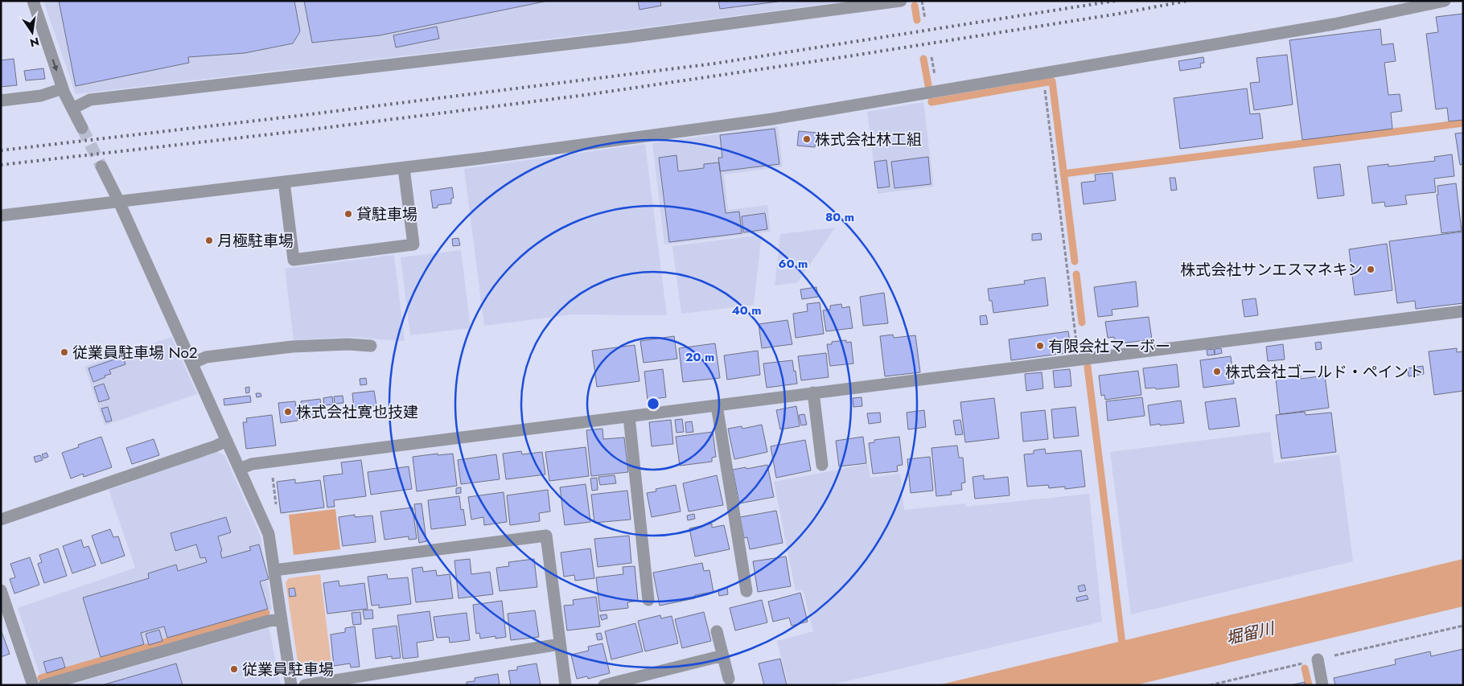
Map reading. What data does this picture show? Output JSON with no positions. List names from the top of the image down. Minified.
{"water":["堀留川"],"places":["株式会社林工組","貸駐車場","月極駐車場","株式会社サンエスマネキン","有限会社マーボー","従業員駐車場 No2","株式会社ゴールド・ペイント","株式会社寛也技建","従業員駐車場"],"north":"bottom","rings":["80 m","60 m","40 m","20 m"]}
